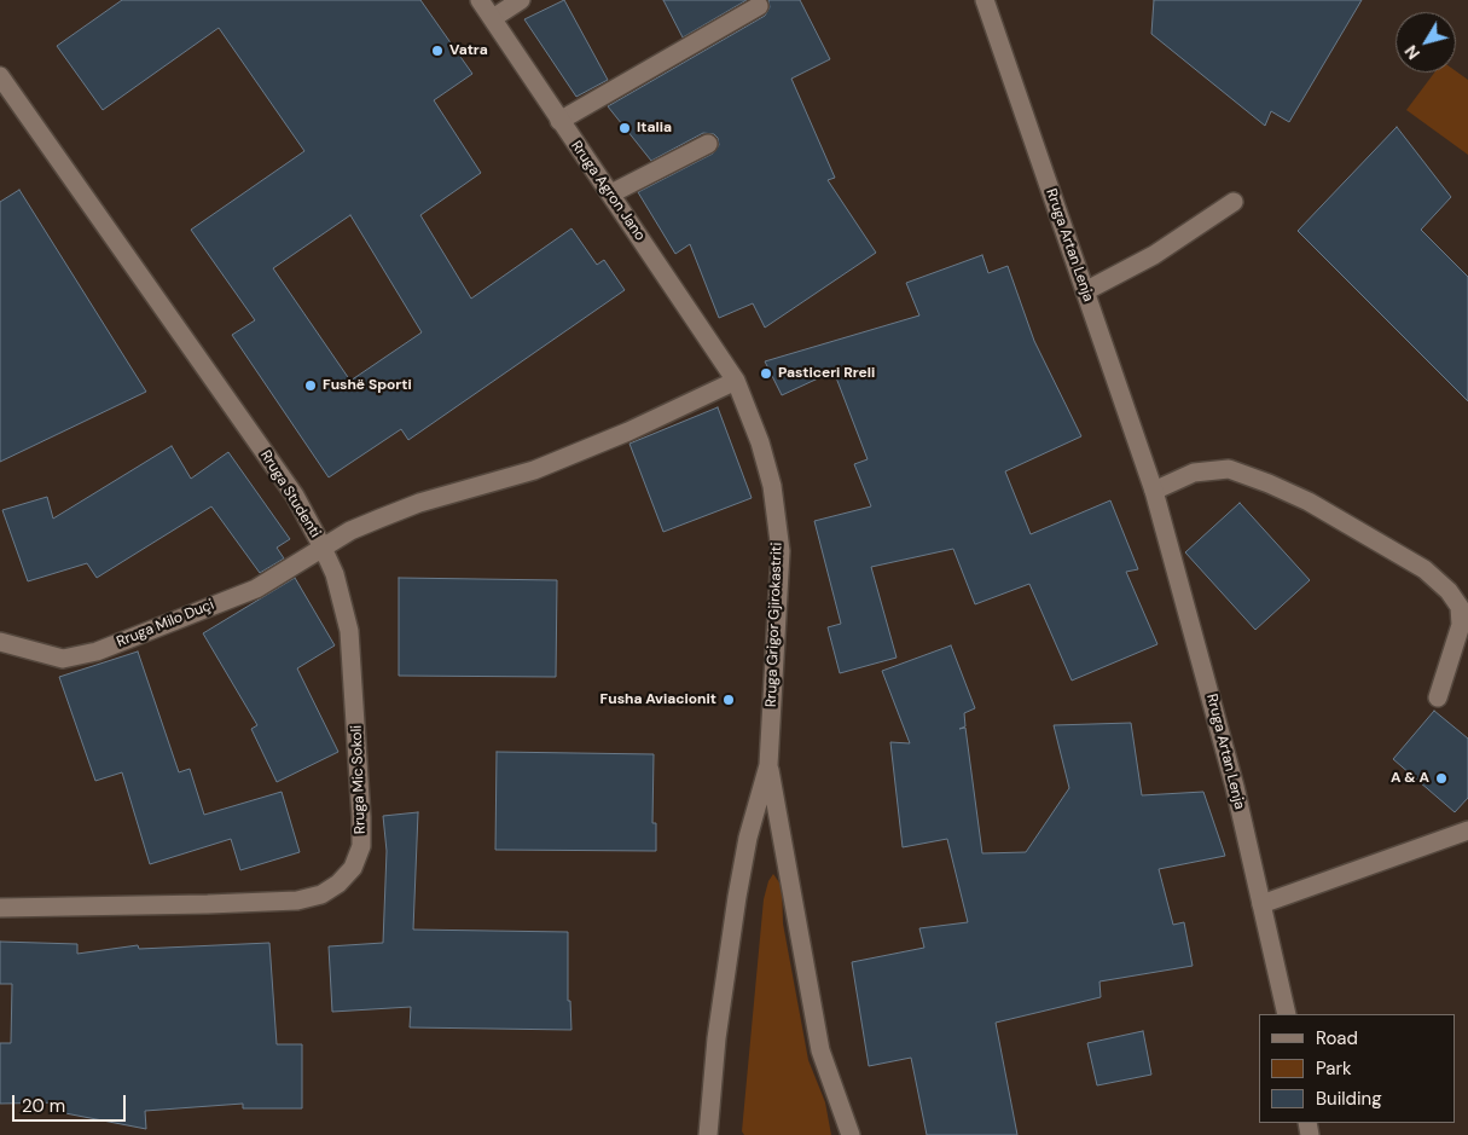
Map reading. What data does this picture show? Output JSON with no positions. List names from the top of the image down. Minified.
{"streets":{"street":["Rruga Agron Jano","Rruga Artan Lenja","Rruga Studenti","Rruga Milo Duçi","Rruga Grigor Gjirokastriti","Rruga Mic Sokoli"]},"crossings":[["Rruga Agron Jano","Rruga Studenti"],["Rruga Agron Jano","Rruga Grigor Gjirokastriti"],["Rruga Studenti","Rruga Milo Duçi"],["Rruga Studenti","Rruga Grigor Gjirokastriti"],["Rruga Studenti","Rruga Mic Sokoli"],["Rruga Milo Duçi","Rruga Mic Sokoli"]],"places":["Vatra","Italia","Pasticeri Rreli","Fushë Sporti","Fusha Aviacionit","A & A"],"legend":["Road","Park","Building"],"scale_bar":"20 m","north":"bottom left"}
